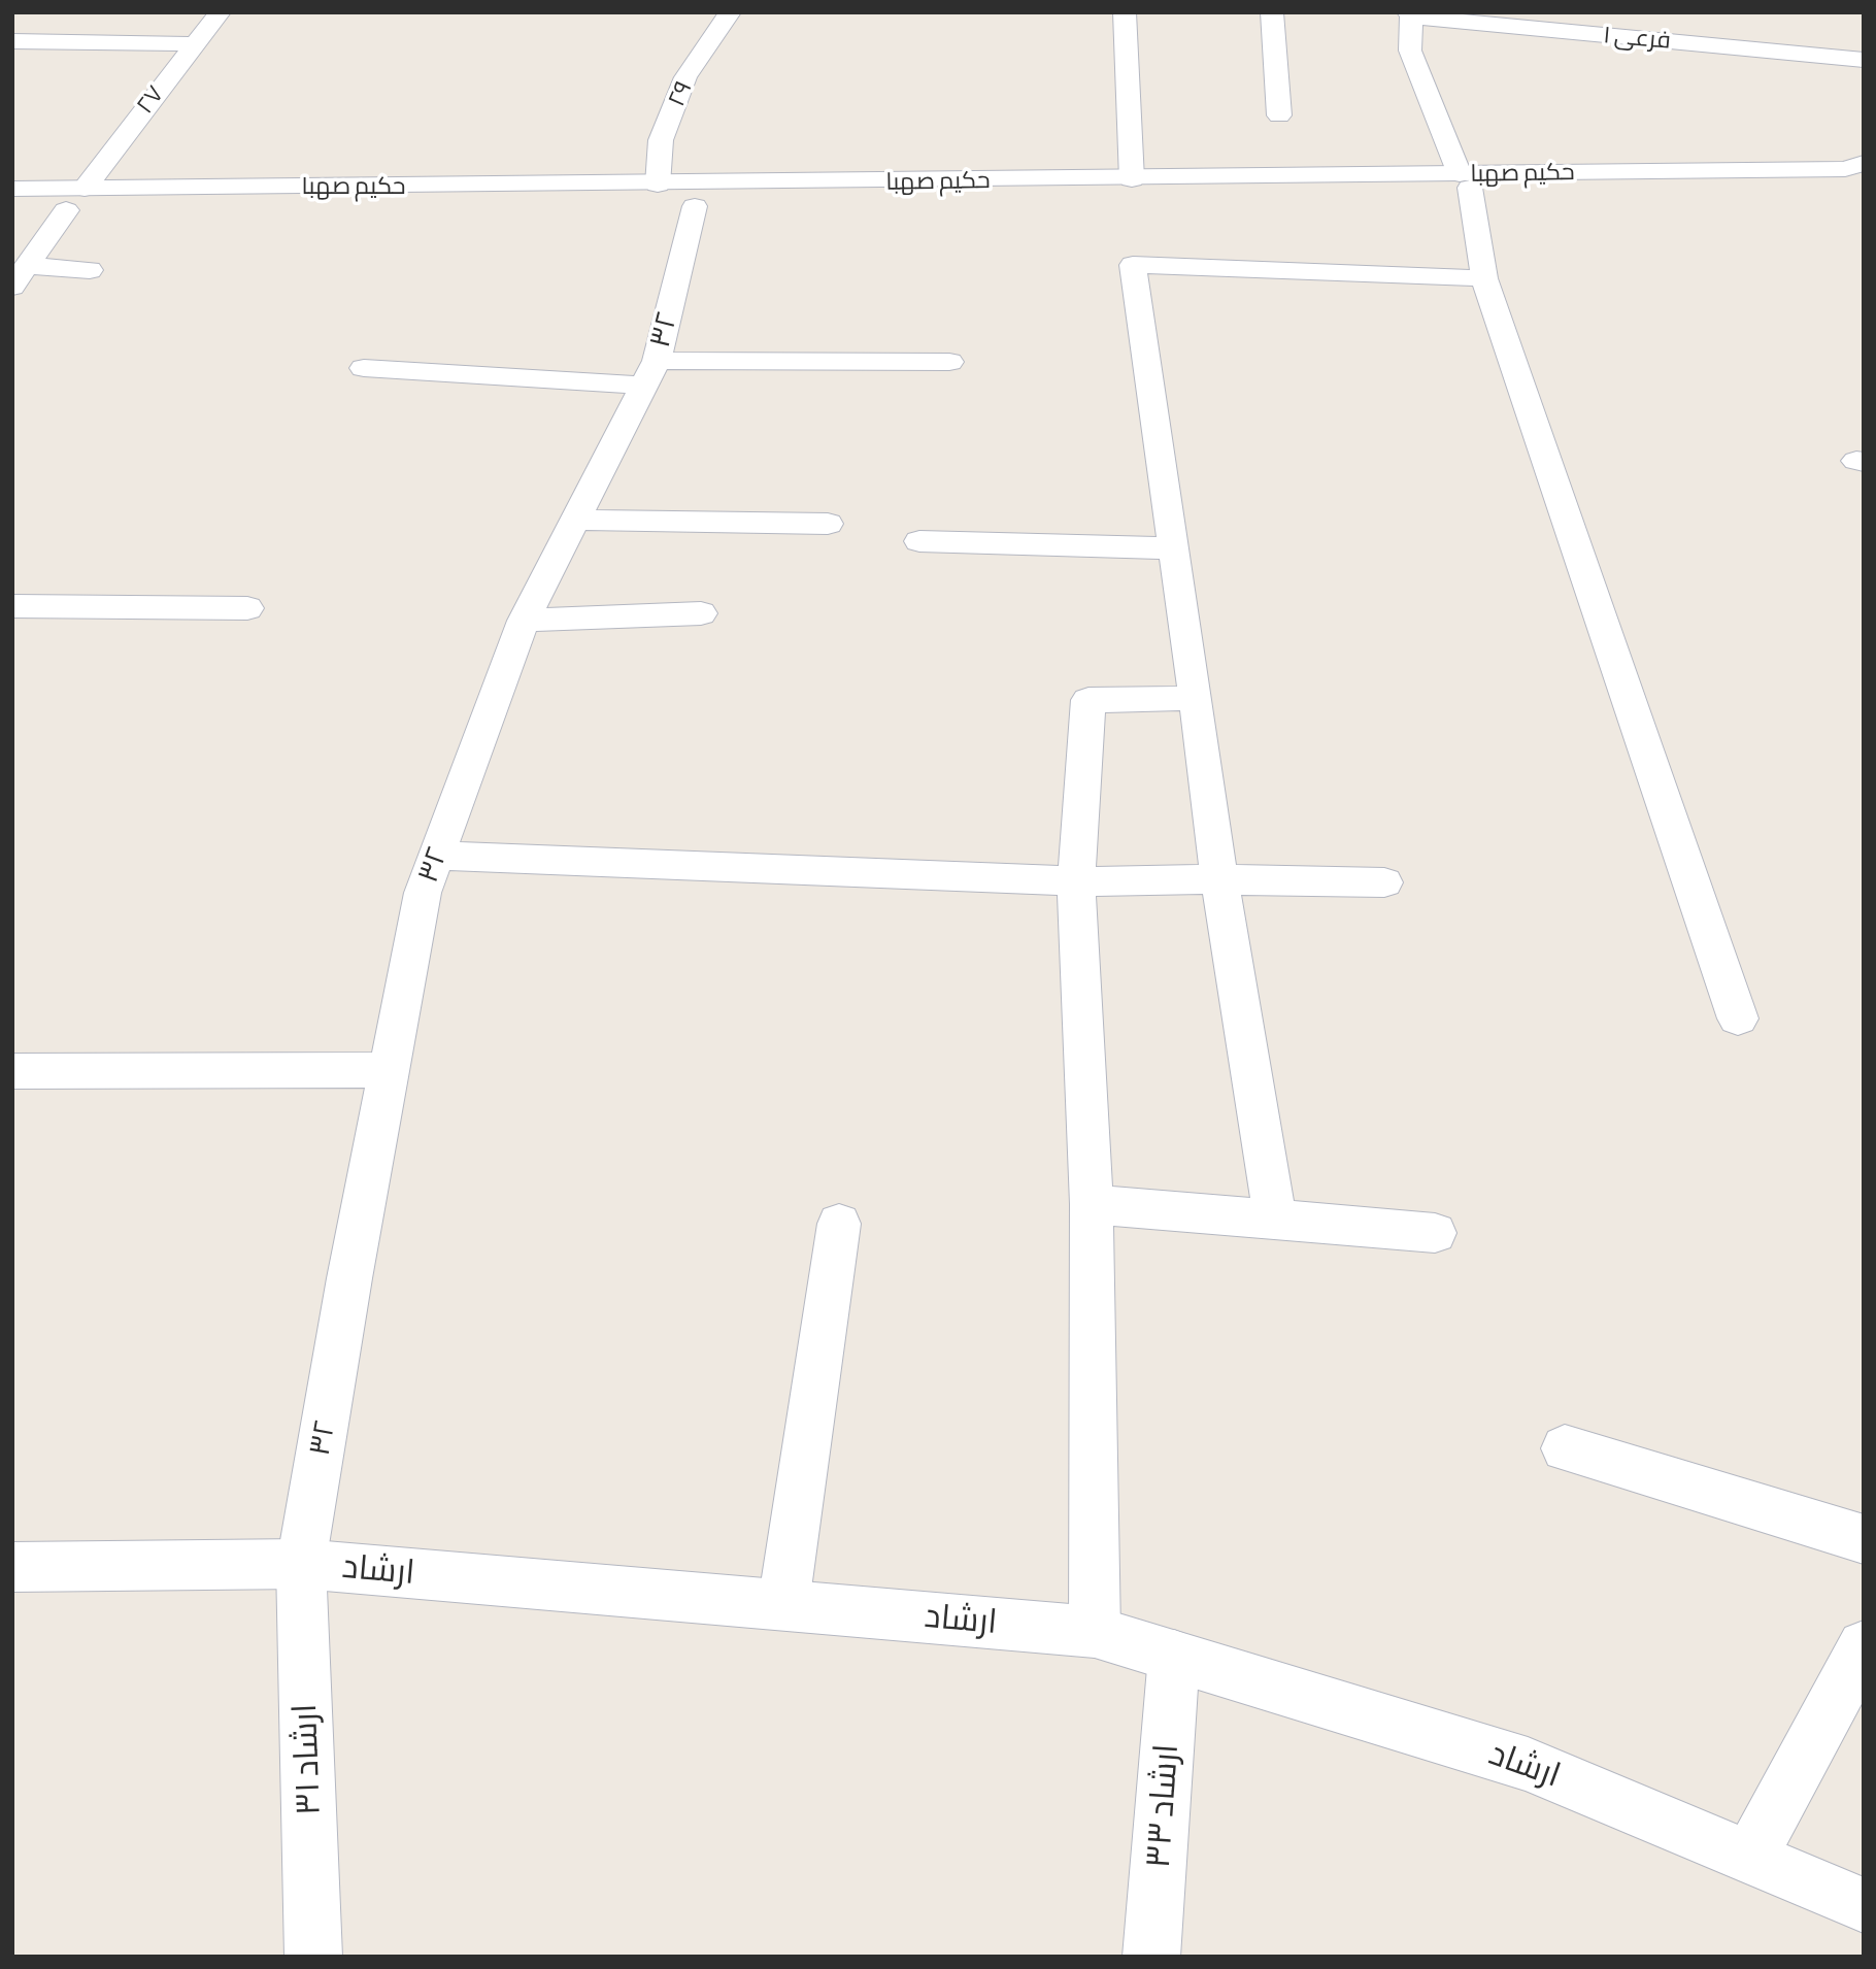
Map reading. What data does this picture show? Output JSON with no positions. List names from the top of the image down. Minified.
{"streets":{"street":["فرعی ۱","۲۹","۲۷","حکیم صهبا","۳۲","ارشاد","ارشاد ۳۱","ارشاد ۳۳"]},"crossings":[["۲۹","حکیم صهبا"],["۲۷","حکیم صهبا"],["حکیم صهبا","۳۲"],["۳۲","ارشاد"],["۳۲","ارشاد ۳۱"],["ارشاد","ارشاد ۳۱"],["ارشاد","ارشاد ۳۳"]]}
